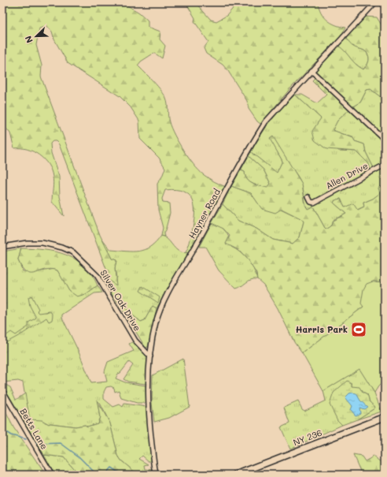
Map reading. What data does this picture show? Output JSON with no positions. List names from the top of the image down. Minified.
{"streets":{"main road":["NY 236"],"street":["Allen Drive","Hayner Road","Silver Oak Drive","Betts Lane"]},"crossings":[["Hayner Road","Silver Oak Drive"]],"places":{"sports":["Harris Park"]},"north":"bottom left"}
